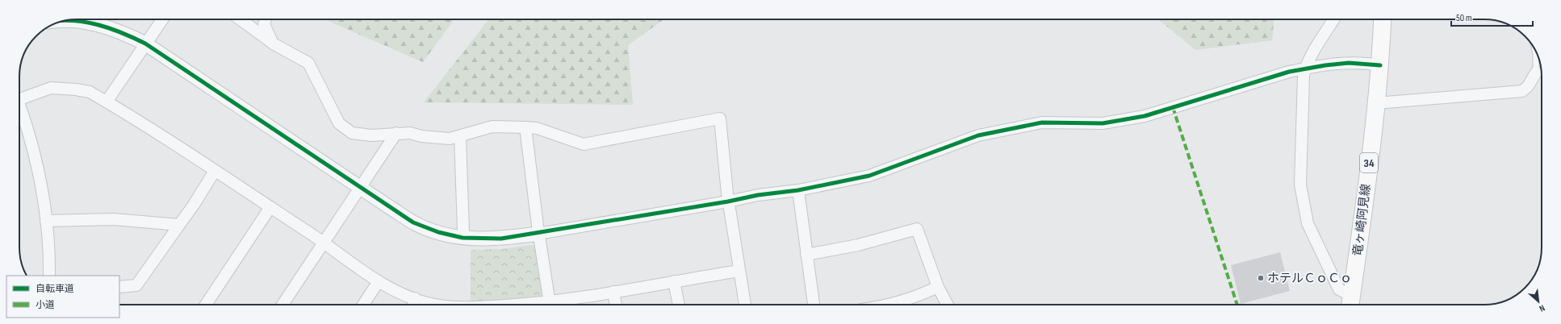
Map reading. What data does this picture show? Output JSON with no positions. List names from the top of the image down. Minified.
{"streets":{"main road":["34","竜ヶ崎阿見線"]},"places":["ホテルＣｏＣｏ"],"legend":["自転車道","小道"],"scale_bar":"50 m","north":"bottom right"}
